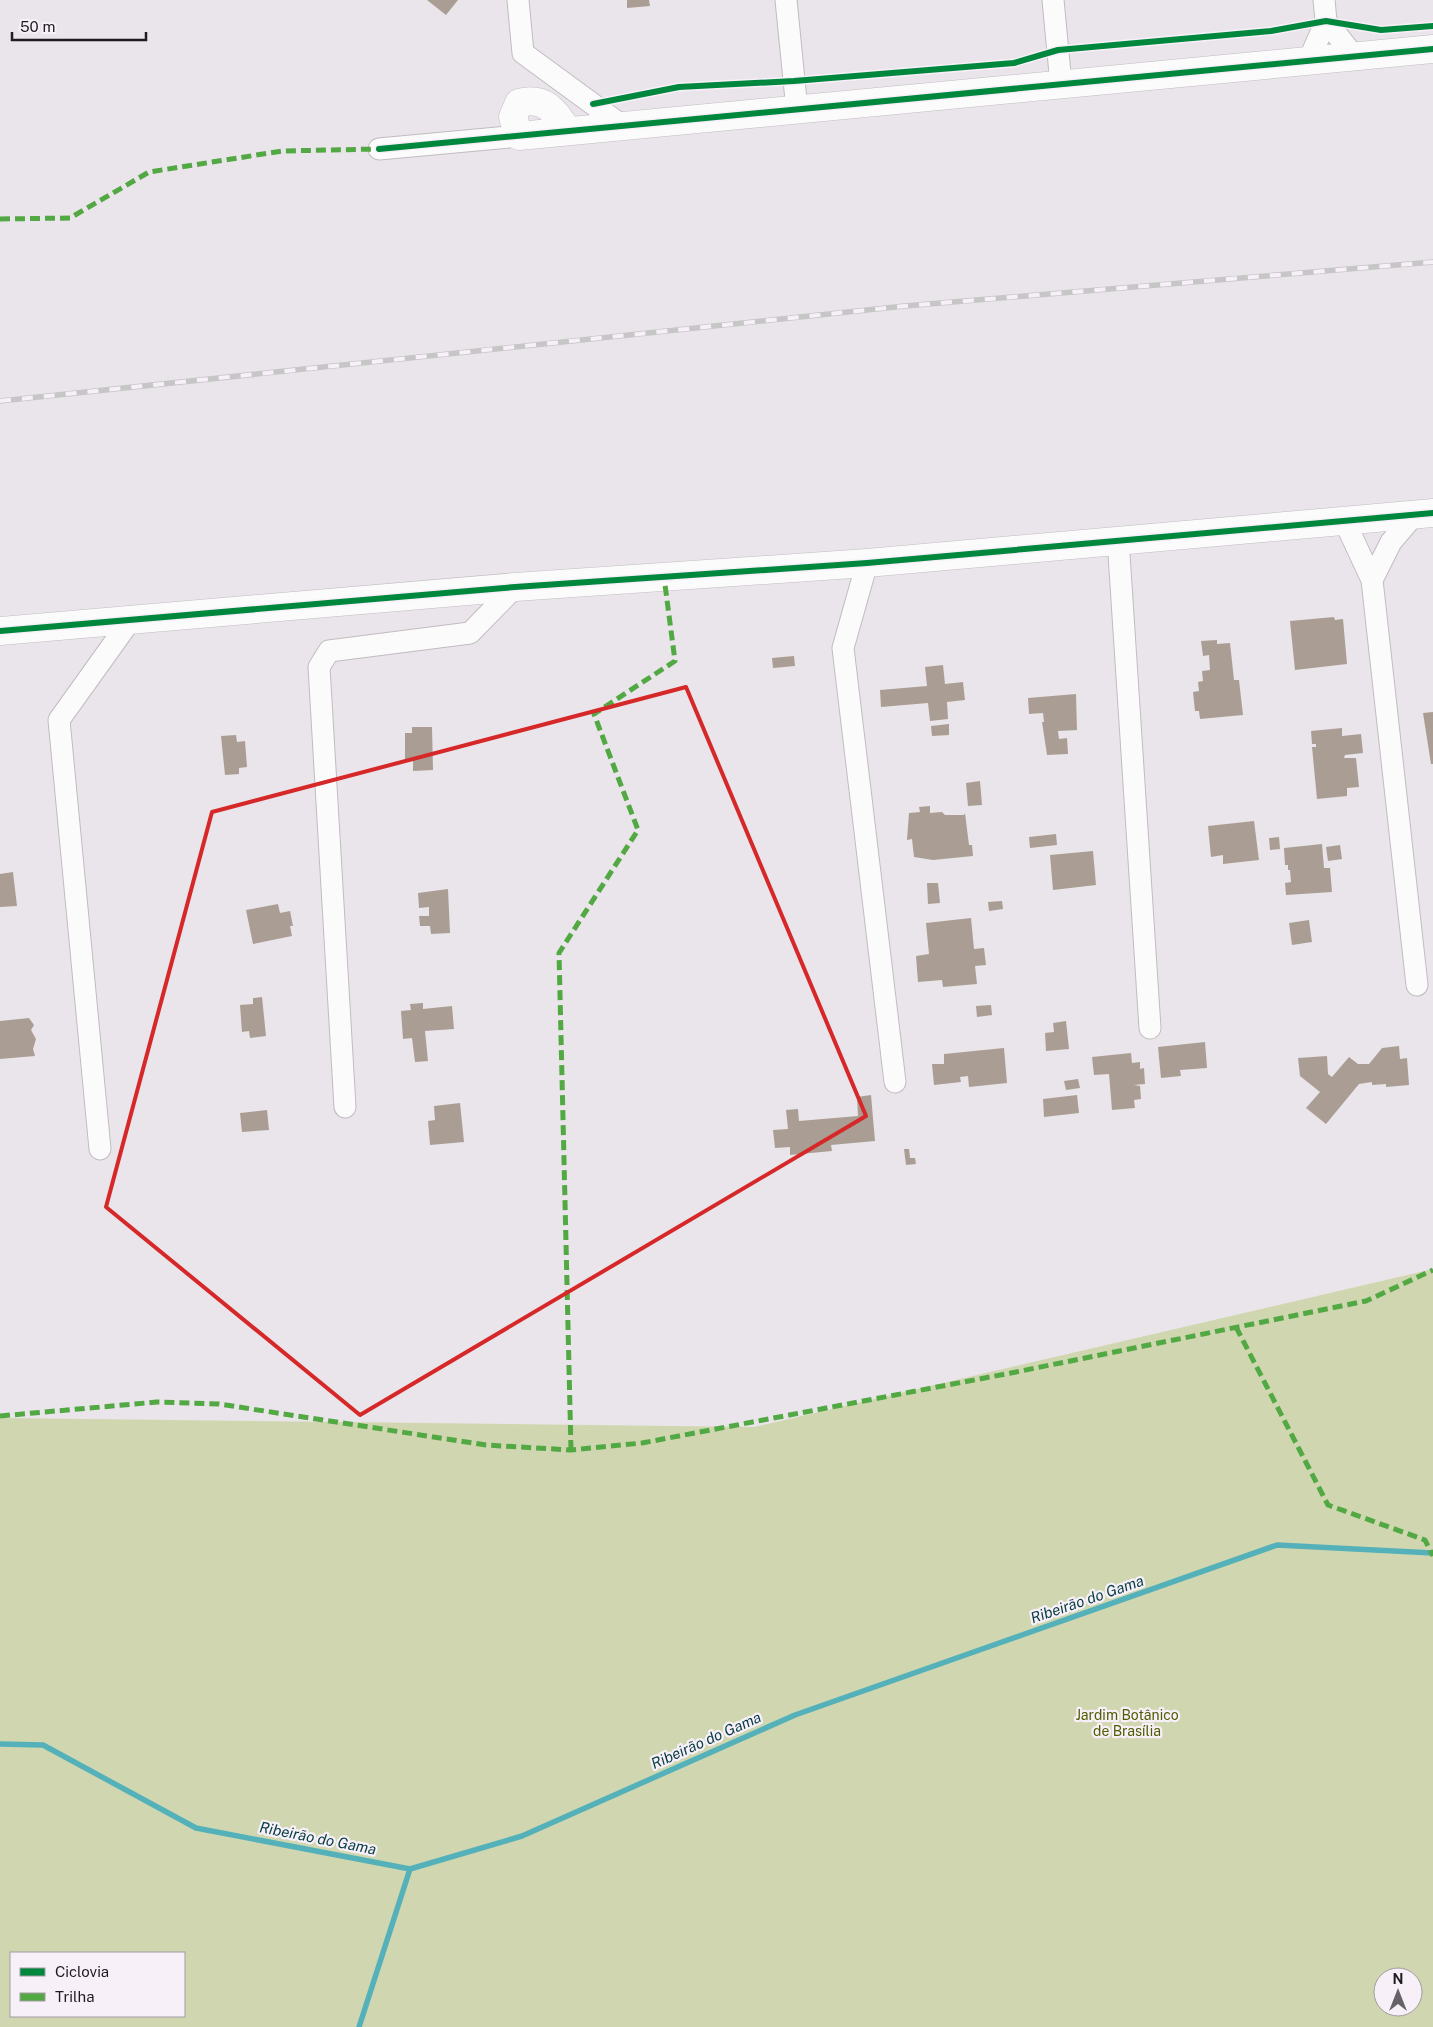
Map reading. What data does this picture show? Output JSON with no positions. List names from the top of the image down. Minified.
{"water":["Ribeirão do Gama"],"parks":["Jardim Botânico de Brasília"],"legend":["Ciclovia","Trilha"],"scale_bar":"50 m","north":"top"}
